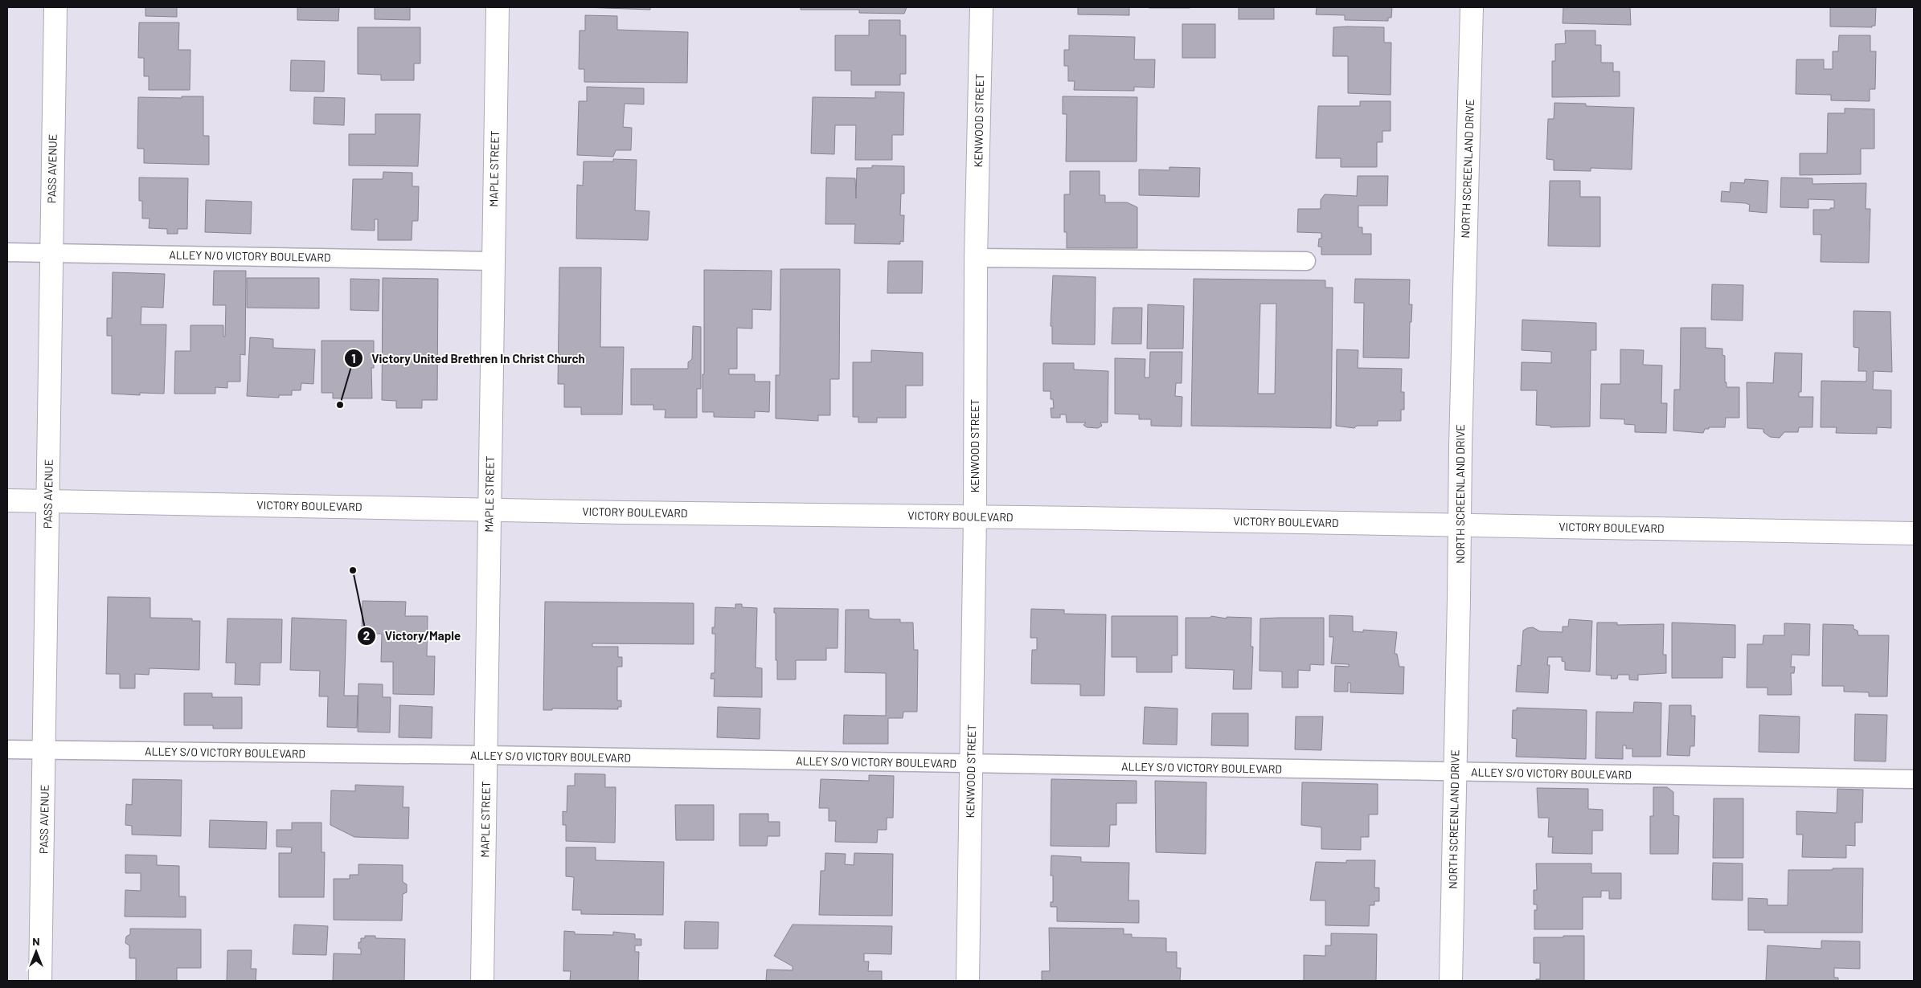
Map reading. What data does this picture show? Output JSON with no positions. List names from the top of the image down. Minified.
{"streets":{"street":["KENWOOD STREET","PASS AVENUE","MAPLE STREET","NORTH SCREENLAND DRIVE","VICTORY BOULEVARD"],"lane":["ALLEY N/O VICTORY BOULEVARD","ALLEY S/O VICTORY BOULEVARD"]},"crossings":[["KENWOOD STREET","VICTORY BOULEVARD"],["KENWOOD STREET","ALLEY S/O VICTORY BOULEVARD"],["PASS AVENUE","ALLEY N/O VICTORY BOULEVARD"],["PASS AVENUE","VICTORY BOULEVARD"],["PASS AVENUE","ALLEY S/O VICTORY BOULEVARD"],["MAPLE STREET","ALLEY N/O VICTORY BOULEVARD"],["MAPLE STREET","VICTORY BOULEVARD"],["MAPLE STREET","ALLEY S/O VICTORY BOULEVARD"],["NORTH SCREENLAND DRIVE","VICTORY BOULEVARD"],["NORTH SCREENLAND DRIVE","ALLEY S/O VICTORY BOULEVARD"]],"places":["Victory United Brethren In Christ Church","Victory/Maple"],"north":"top"}
